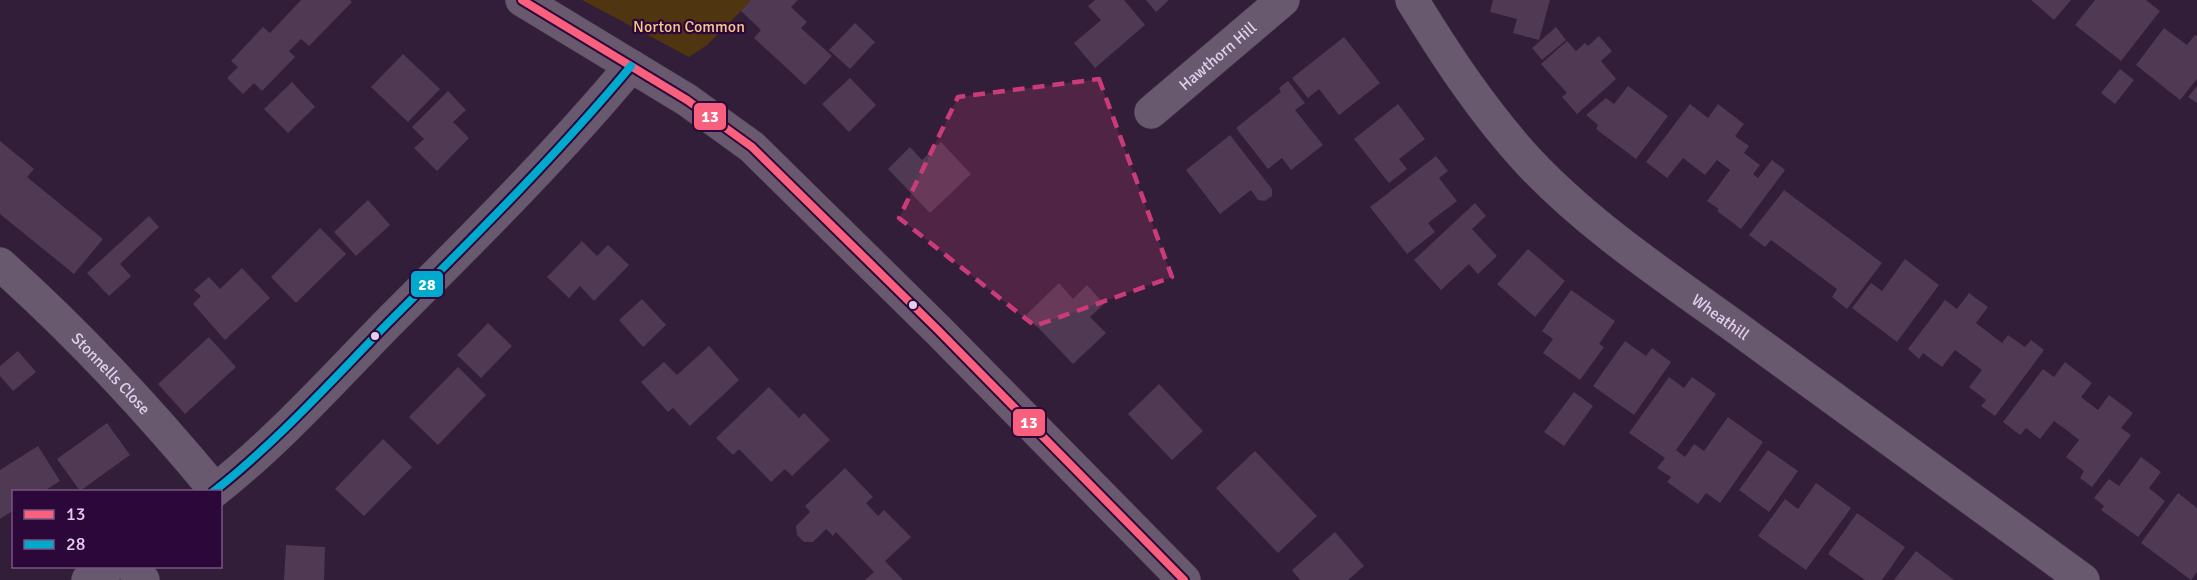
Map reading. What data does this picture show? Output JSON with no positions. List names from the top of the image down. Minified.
{"streets":{"street":["Hawthorn Hill","Wheathill","Stonnells Close"]},"parks":["Norton Common"],"lines":["transit line 13","transit line 28"],"legend":["13","28"]}
